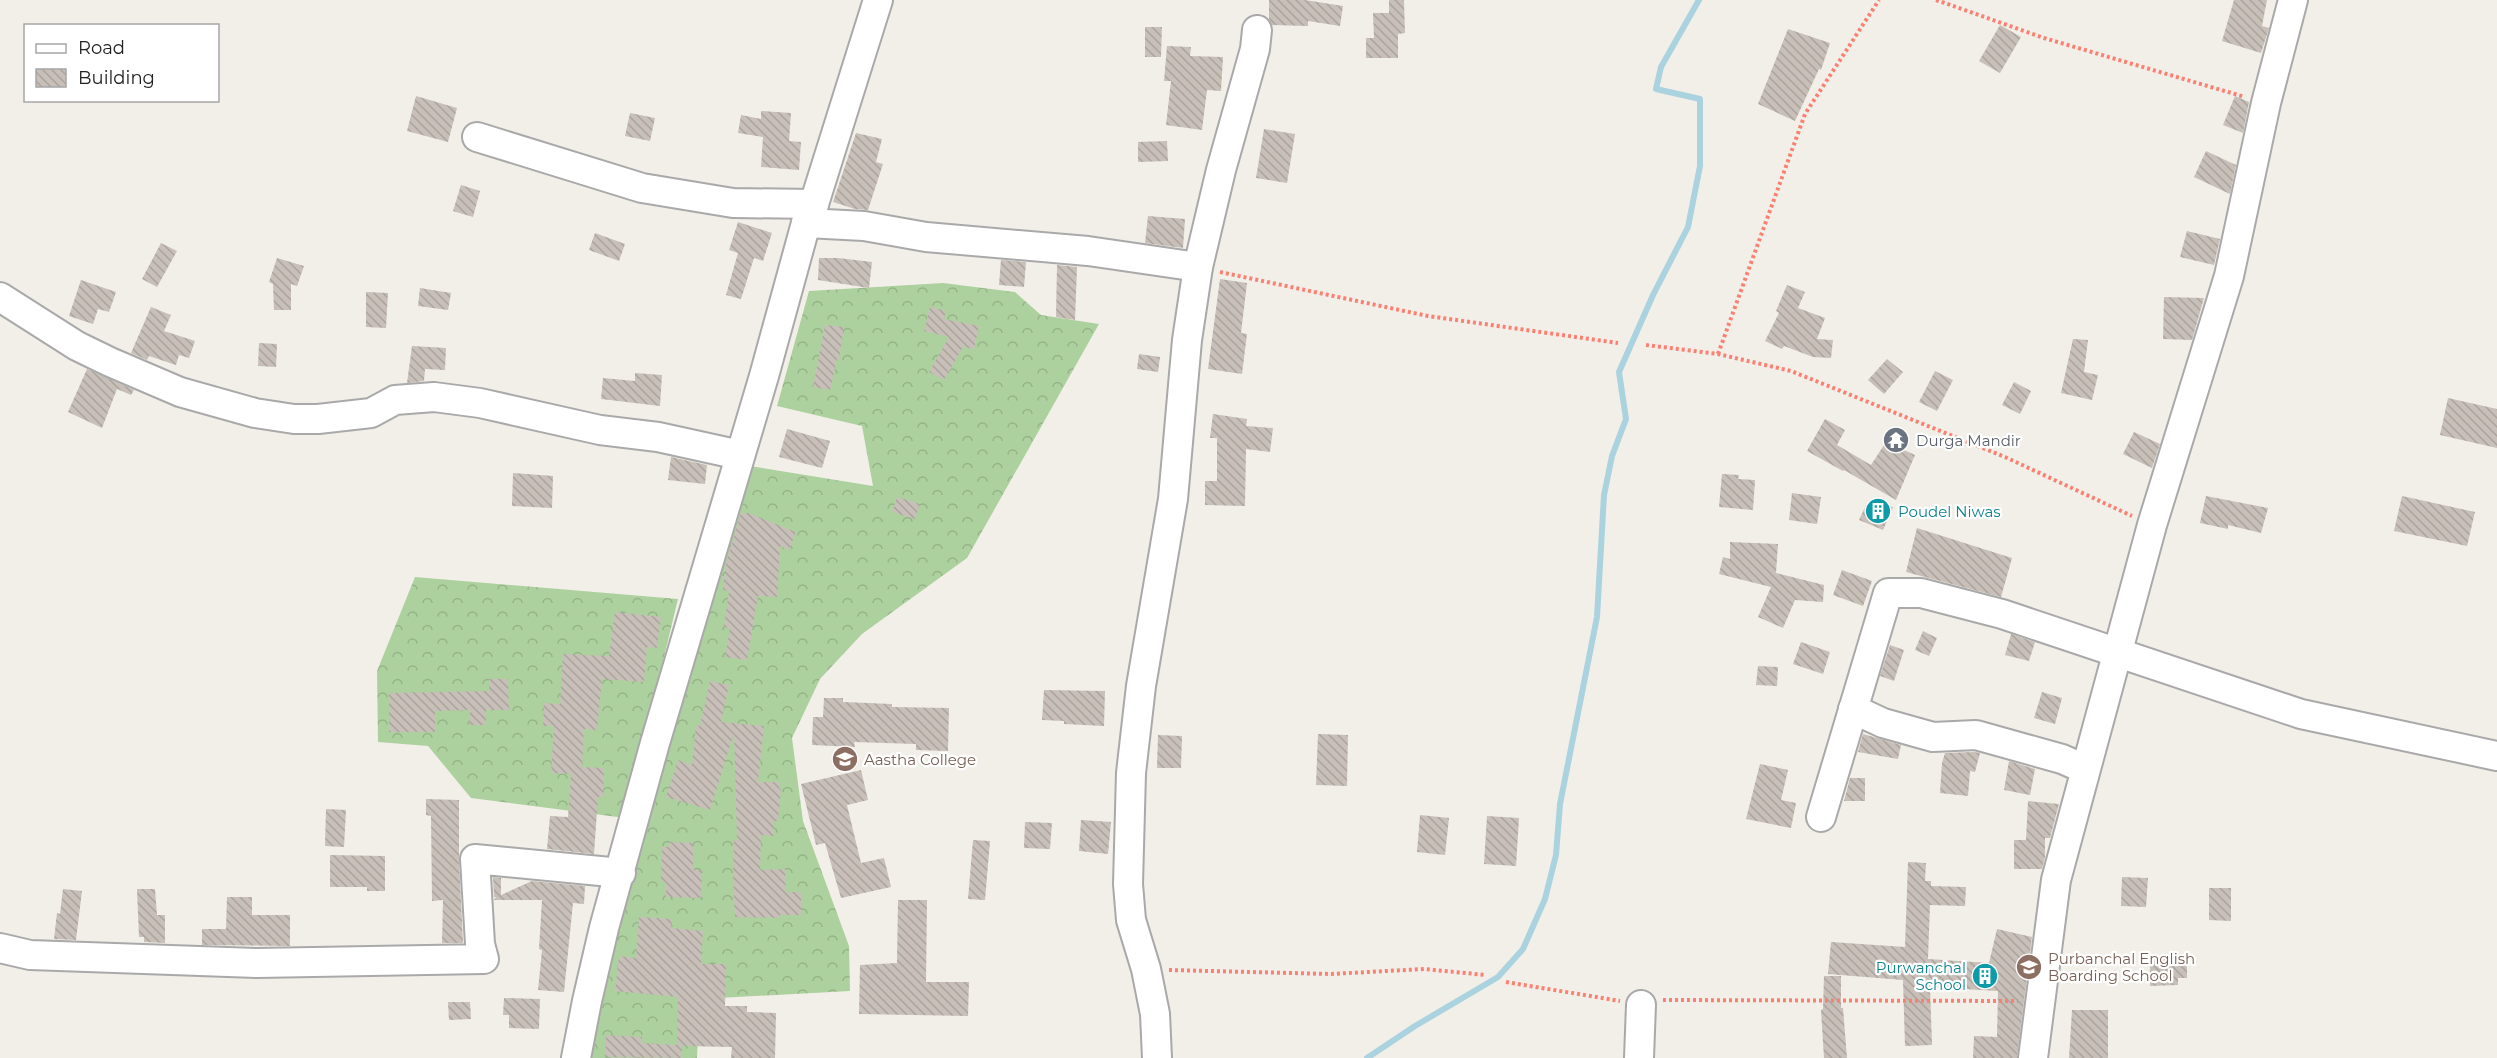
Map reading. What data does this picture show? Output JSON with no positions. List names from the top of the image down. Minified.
{"places":{"temple":["Durga Mandir"],"building":["Poudel Niwas","Purwanchal School"],"school or university":["Aastha College","Purbanchal English Boarding School"]},"legend":["Road","Building"]}
